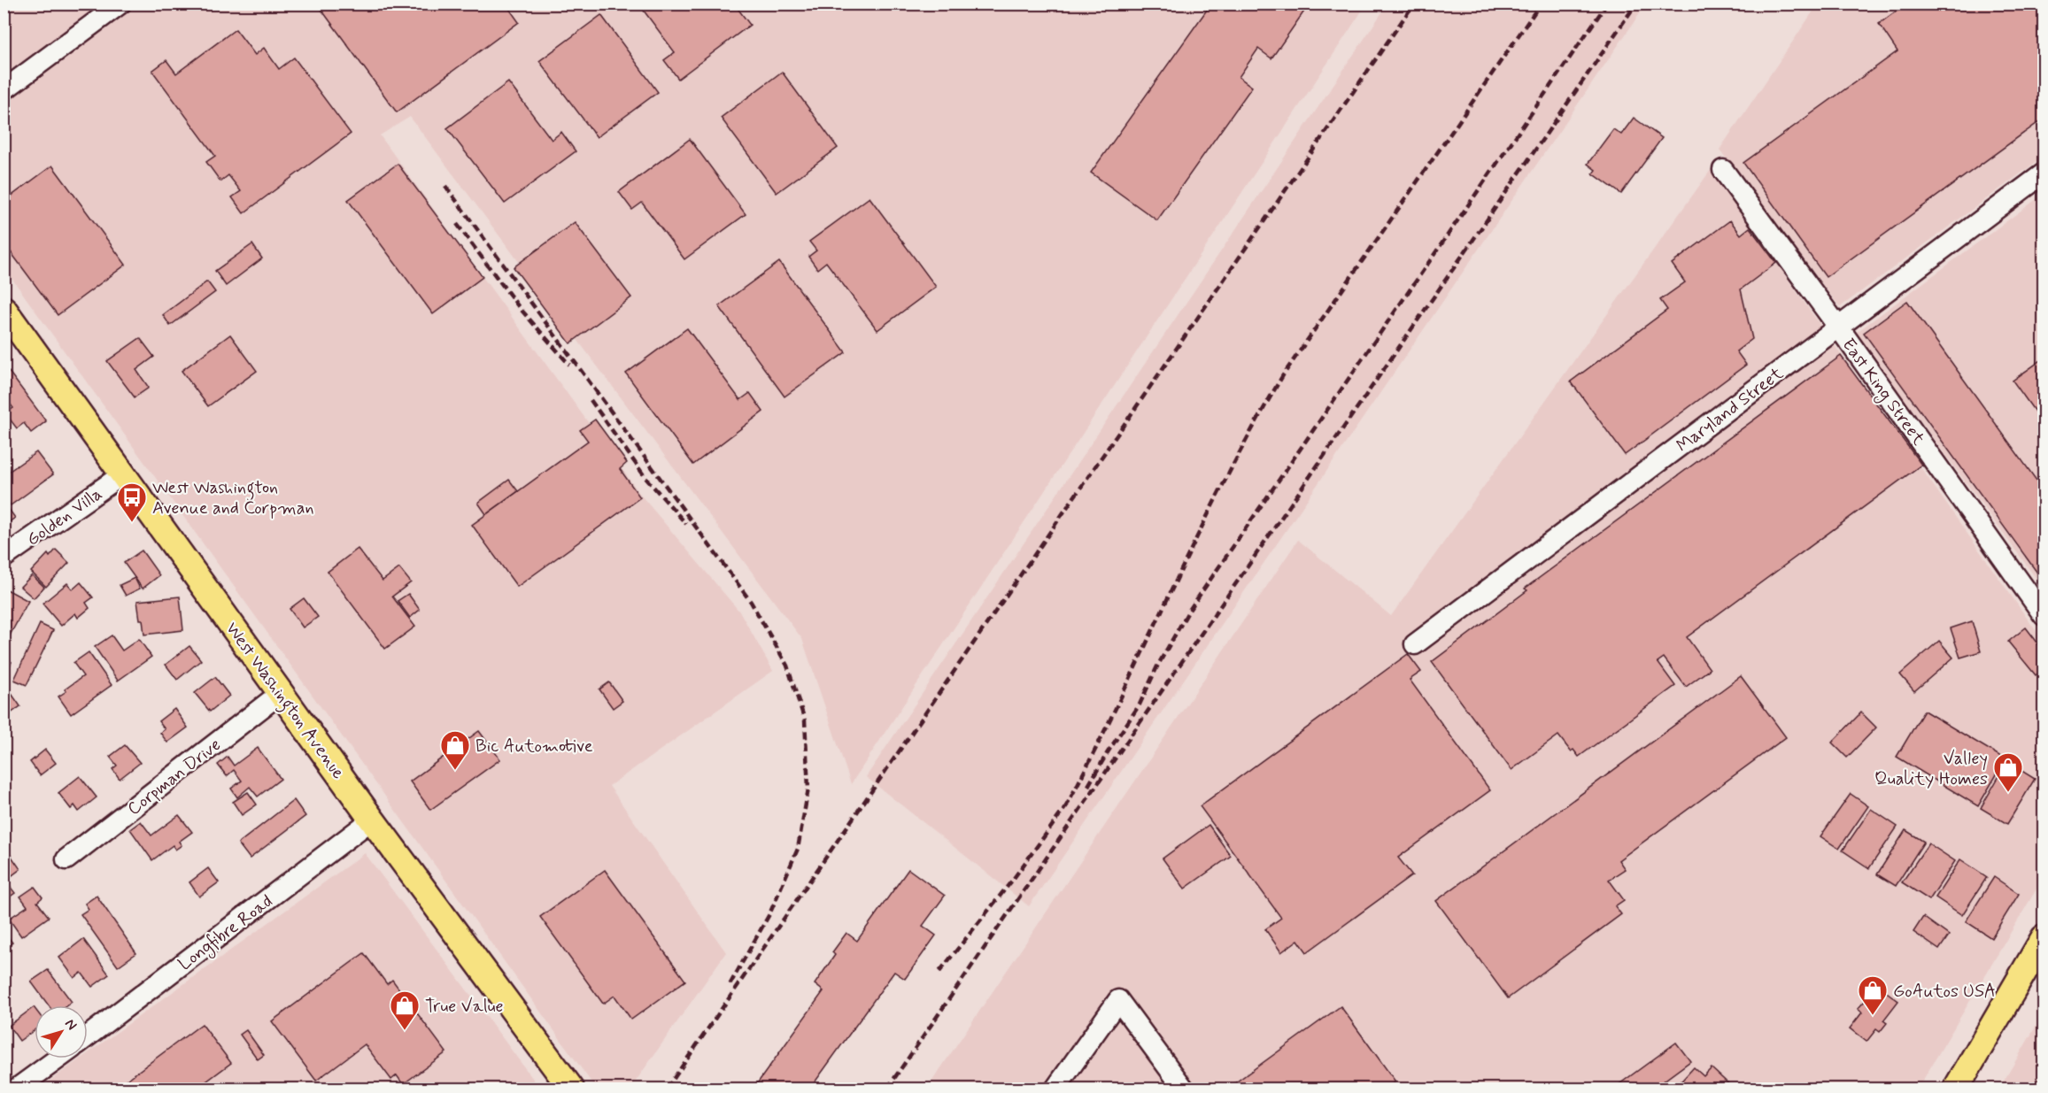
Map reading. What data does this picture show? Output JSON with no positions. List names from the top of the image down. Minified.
{"streets":{"main road":["West Washington Avenue"],"street":["East King Street","Maryland Street","Golden Villa","Corpman Drive","Longfibre Road"]},"crossings":[["East King Street","Maryland Street"],["Golden Villa","West Washington Avenue"],["West Washington Avenue","Corpman Drive"],["West Washington Avenue","Longfibre Road"]],"places":{"bus stop":["West Washington Avenue and Corpman"],"shop":["Bic Automotive","Valley Quality Homes","GoAutos USA","True Value"]},"north":"top right"}
